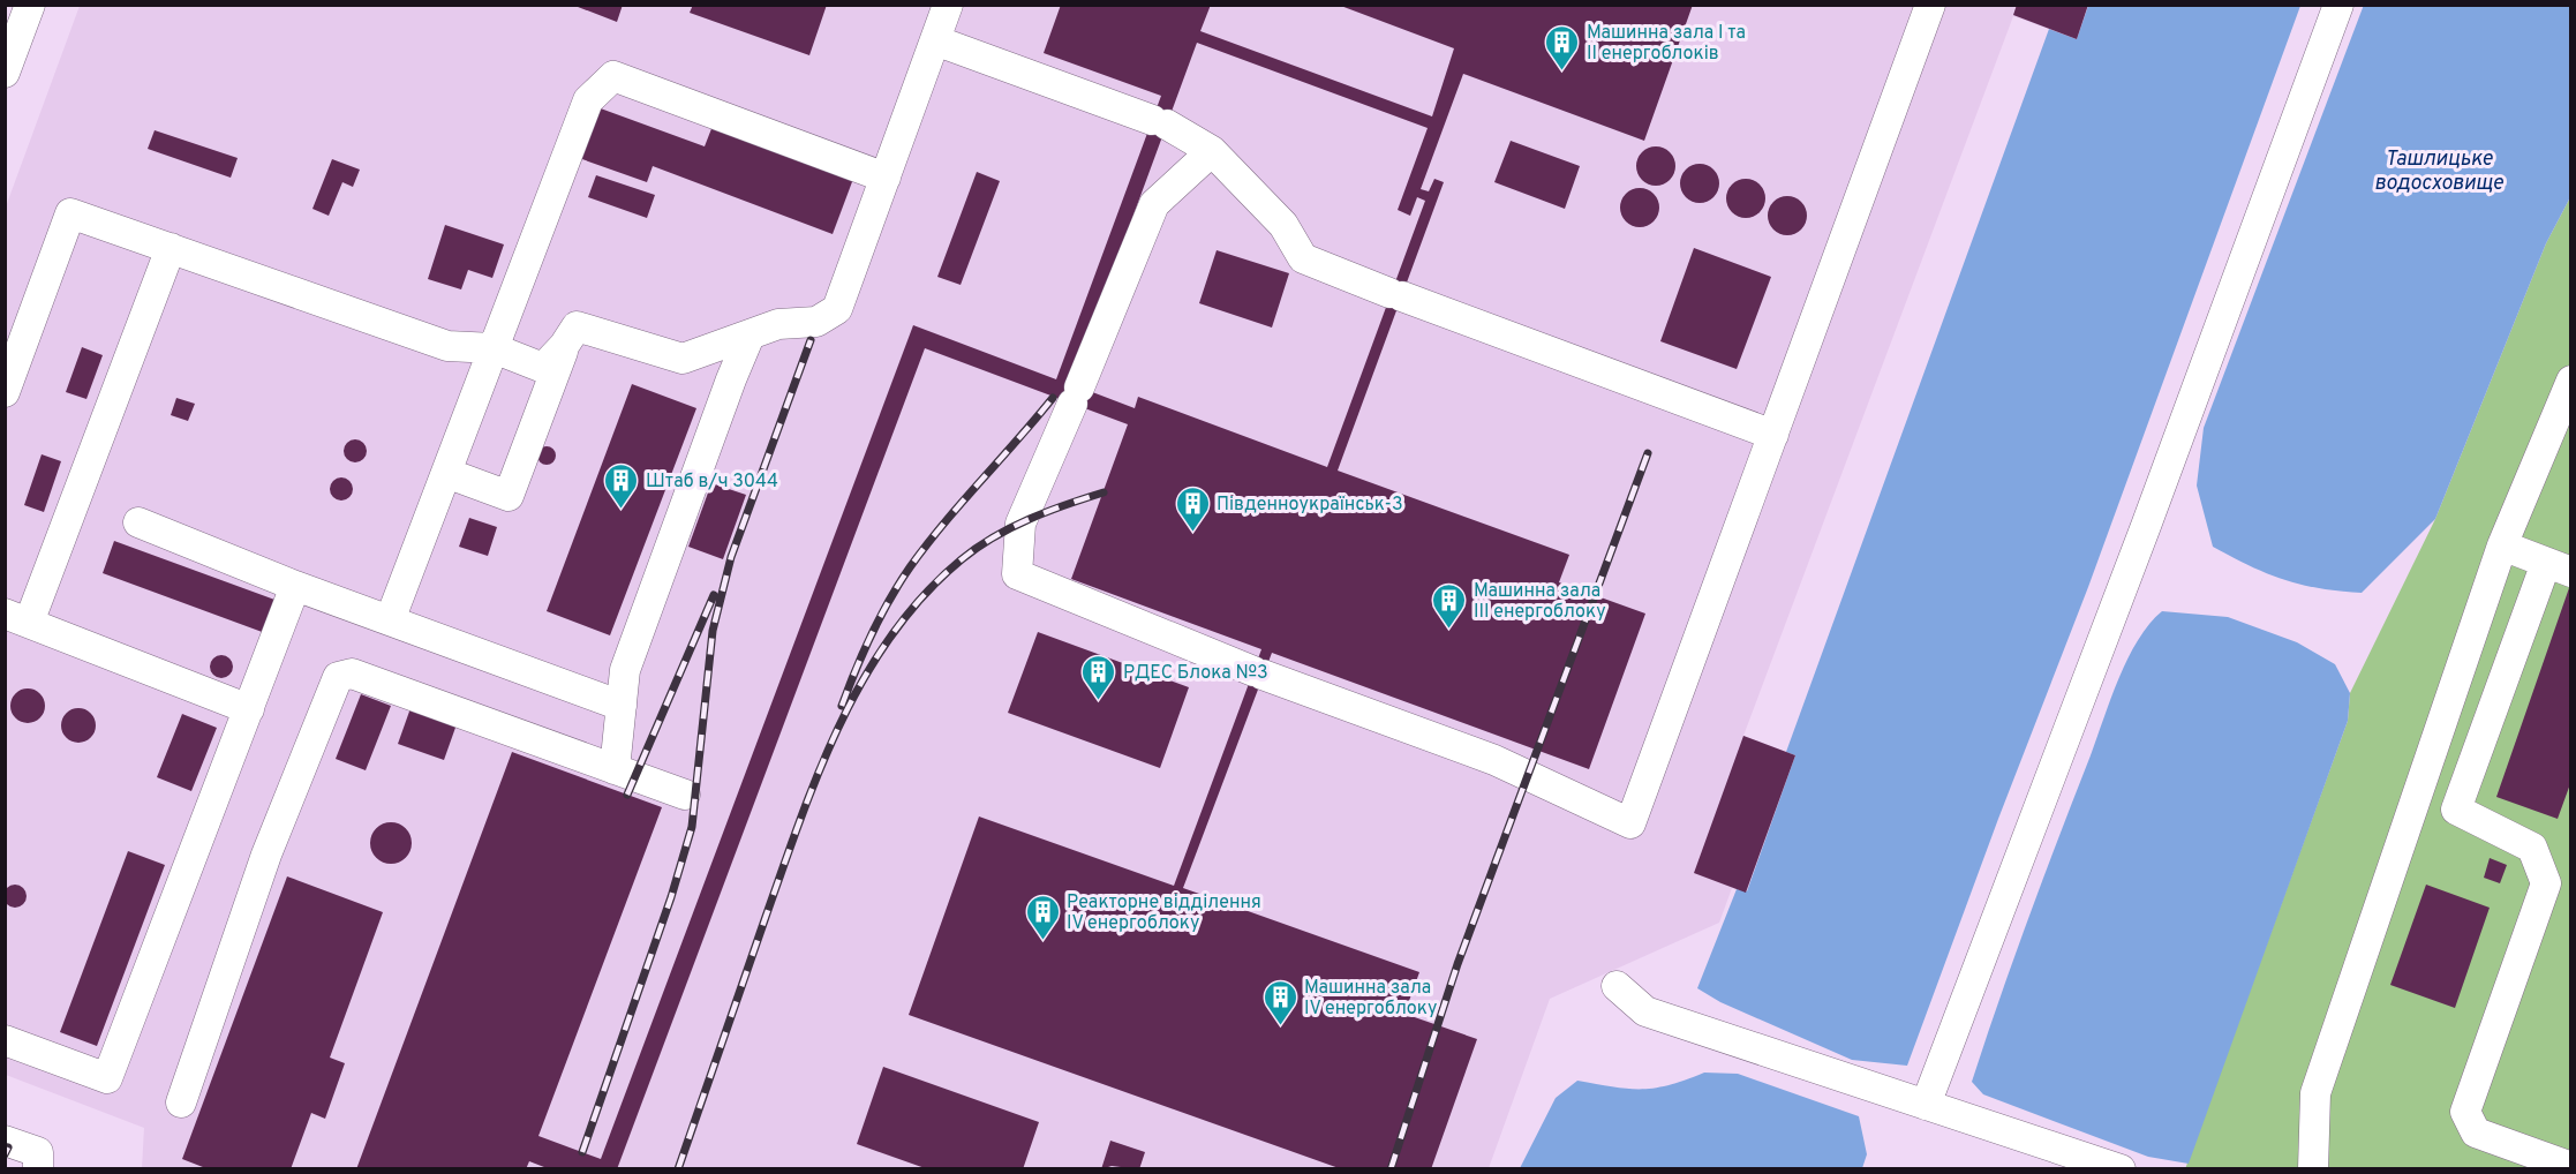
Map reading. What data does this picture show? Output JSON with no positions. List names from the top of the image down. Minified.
{"water":["Ташлицьке водосховище"],"places":{"building":["Машинна зала I та II енергоблоків","Штаб в/ч 3044","Південноукраїнськ-3","Машинна зала III енергоблоку","РДЕС Блока №3","Реакторне відділення IV енергоблоку","Машинна зала IV енергоблоку"]}}
